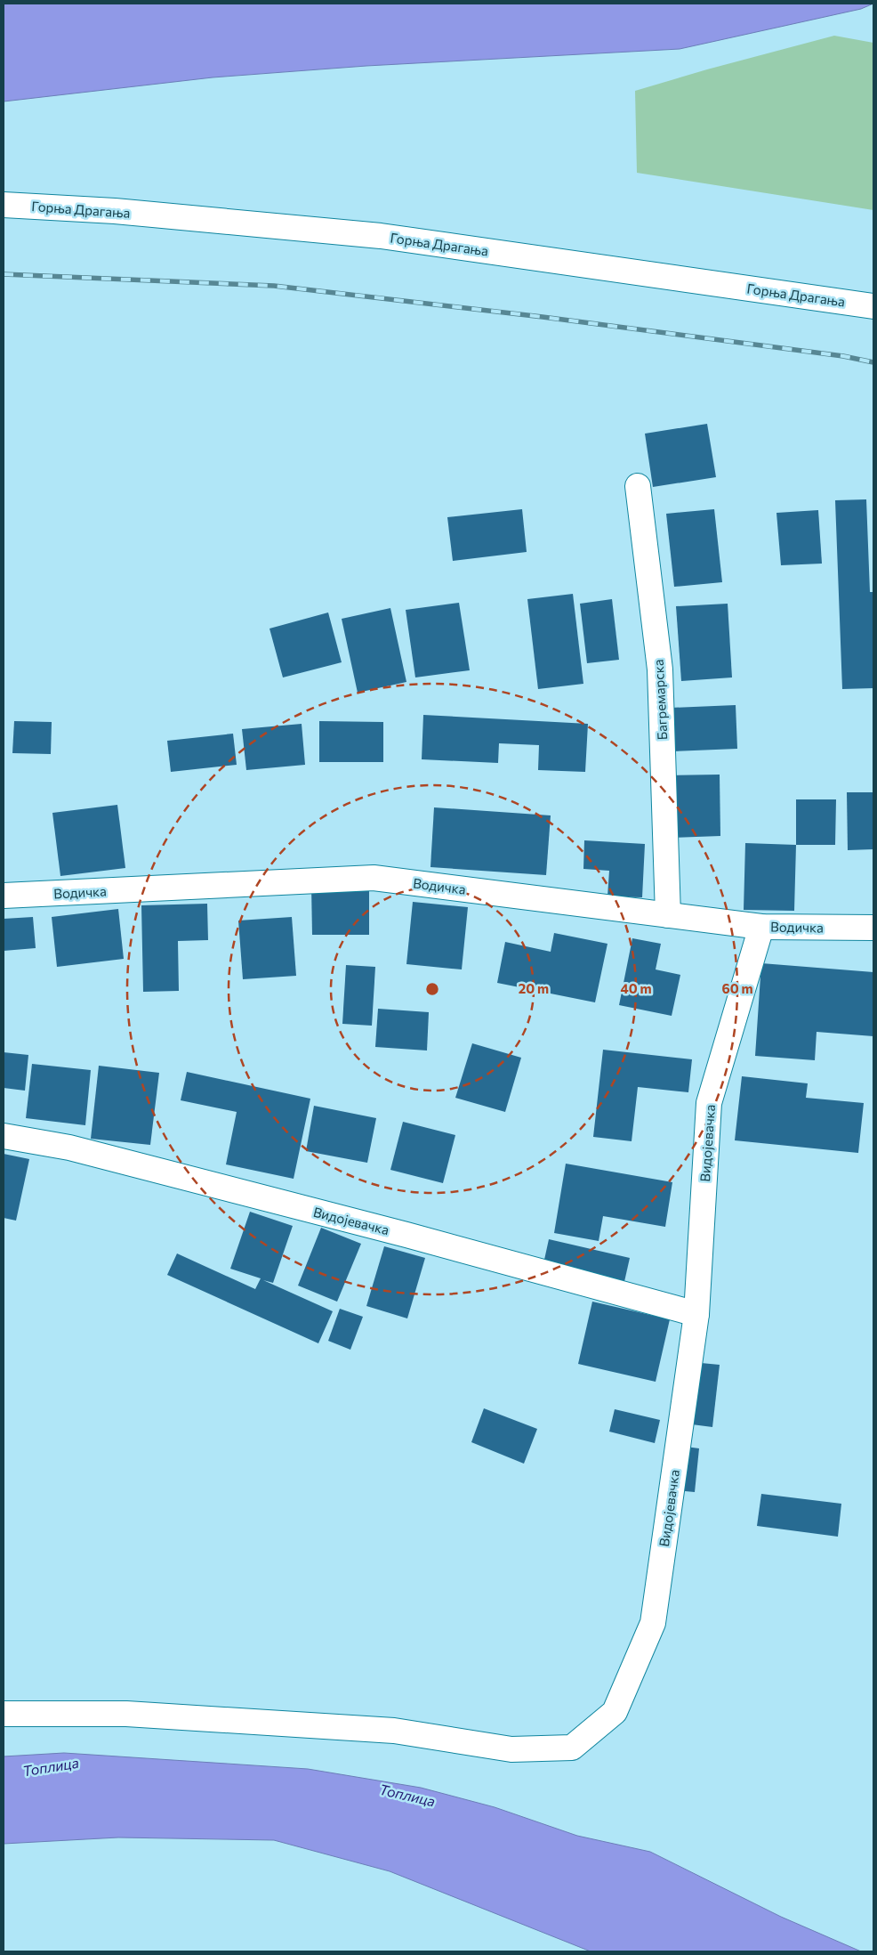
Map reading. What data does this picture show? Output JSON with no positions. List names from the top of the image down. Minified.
{"streets":{"street":["Горња Драгања","Багремарска","Водичка","Видојевачка"]},"crossings":[["Багремарска","Водичка"],["Водичка","Видојевачка"]],"water":["Топлица"],"rings":["20 m","40 m","60 m"]}
